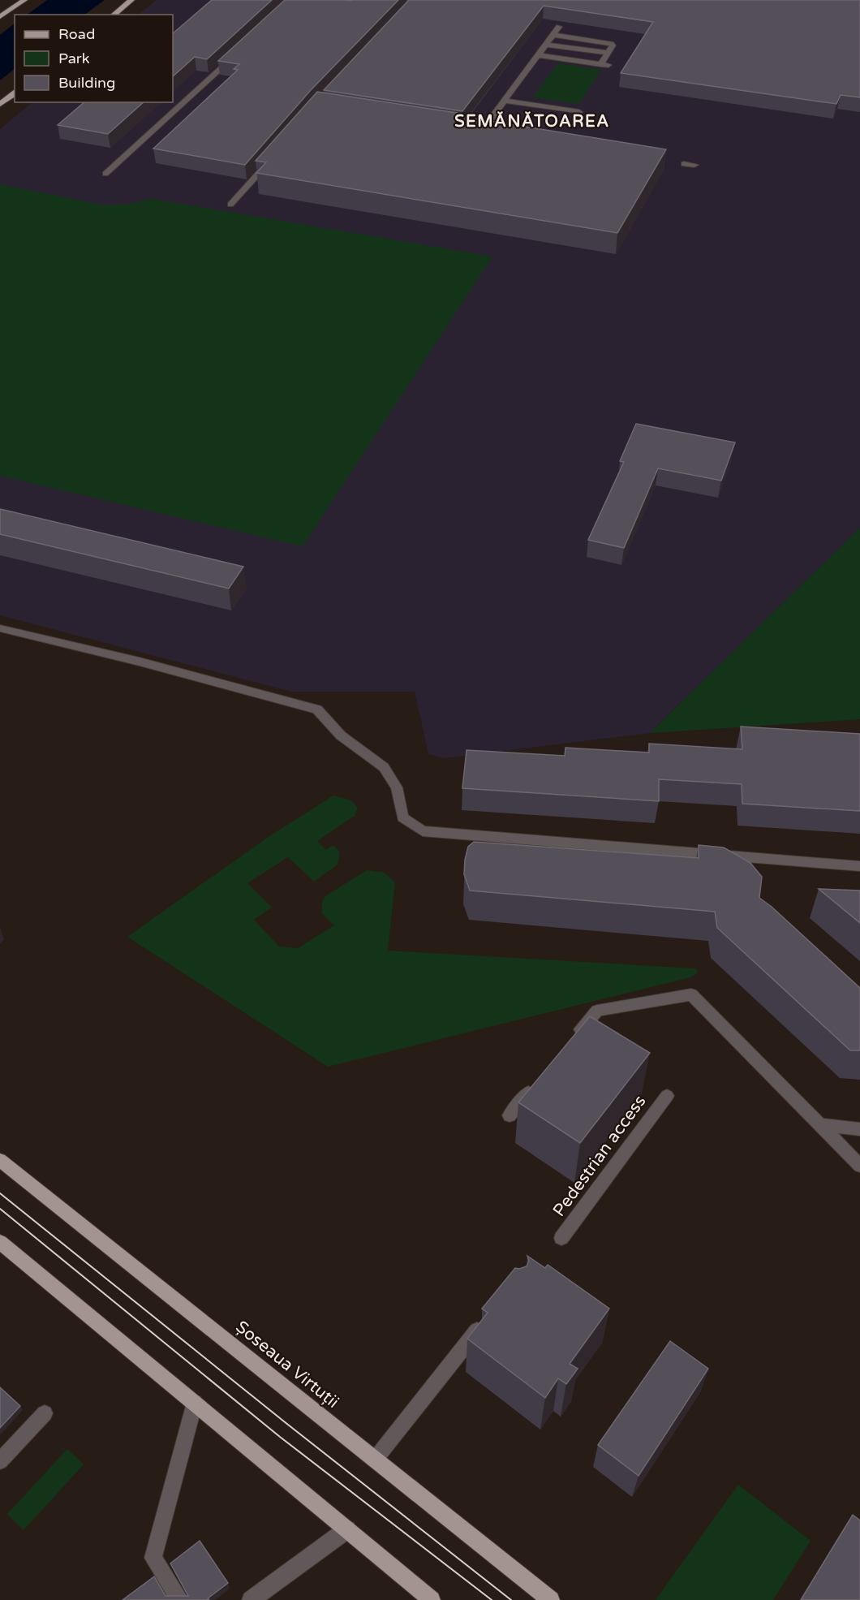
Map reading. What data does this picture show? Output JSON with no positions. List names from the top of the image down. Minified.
{"streets":{"main road":["Șoseaua Virtuții"],"street":["Pedestrian access"]},"districts":["SEMĂNĂTOAREA"],"legend":["Road","Park","Building"]}
